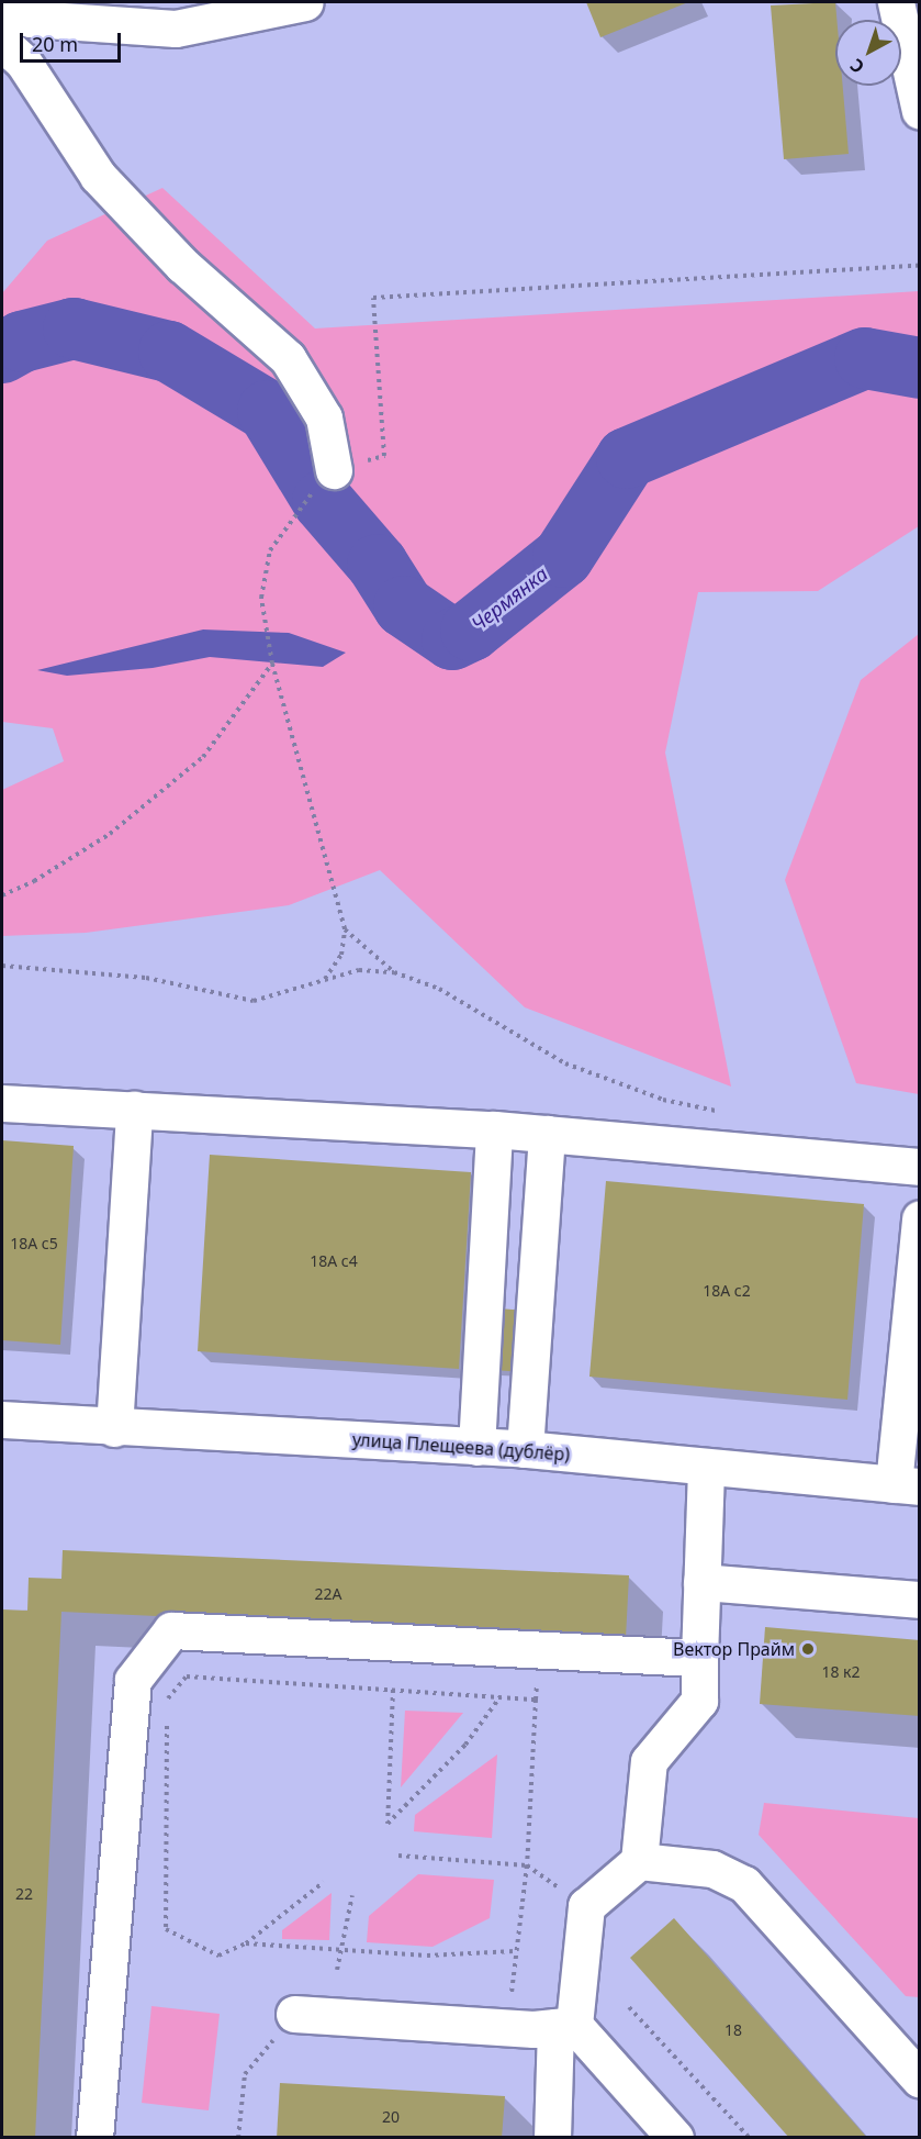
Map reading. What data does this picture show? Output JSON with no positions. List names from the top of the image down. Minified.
{"streets":{"street":["улица Плещеева (дублёр)"]},"water":["Чермянка"],"places":["Вектор Прайм"],"house_numbers":["18А с5","18А с4","18А с2","22А","18 к2","22","18","20"],"scale_bar":"20 m","north":"bottom left"}
